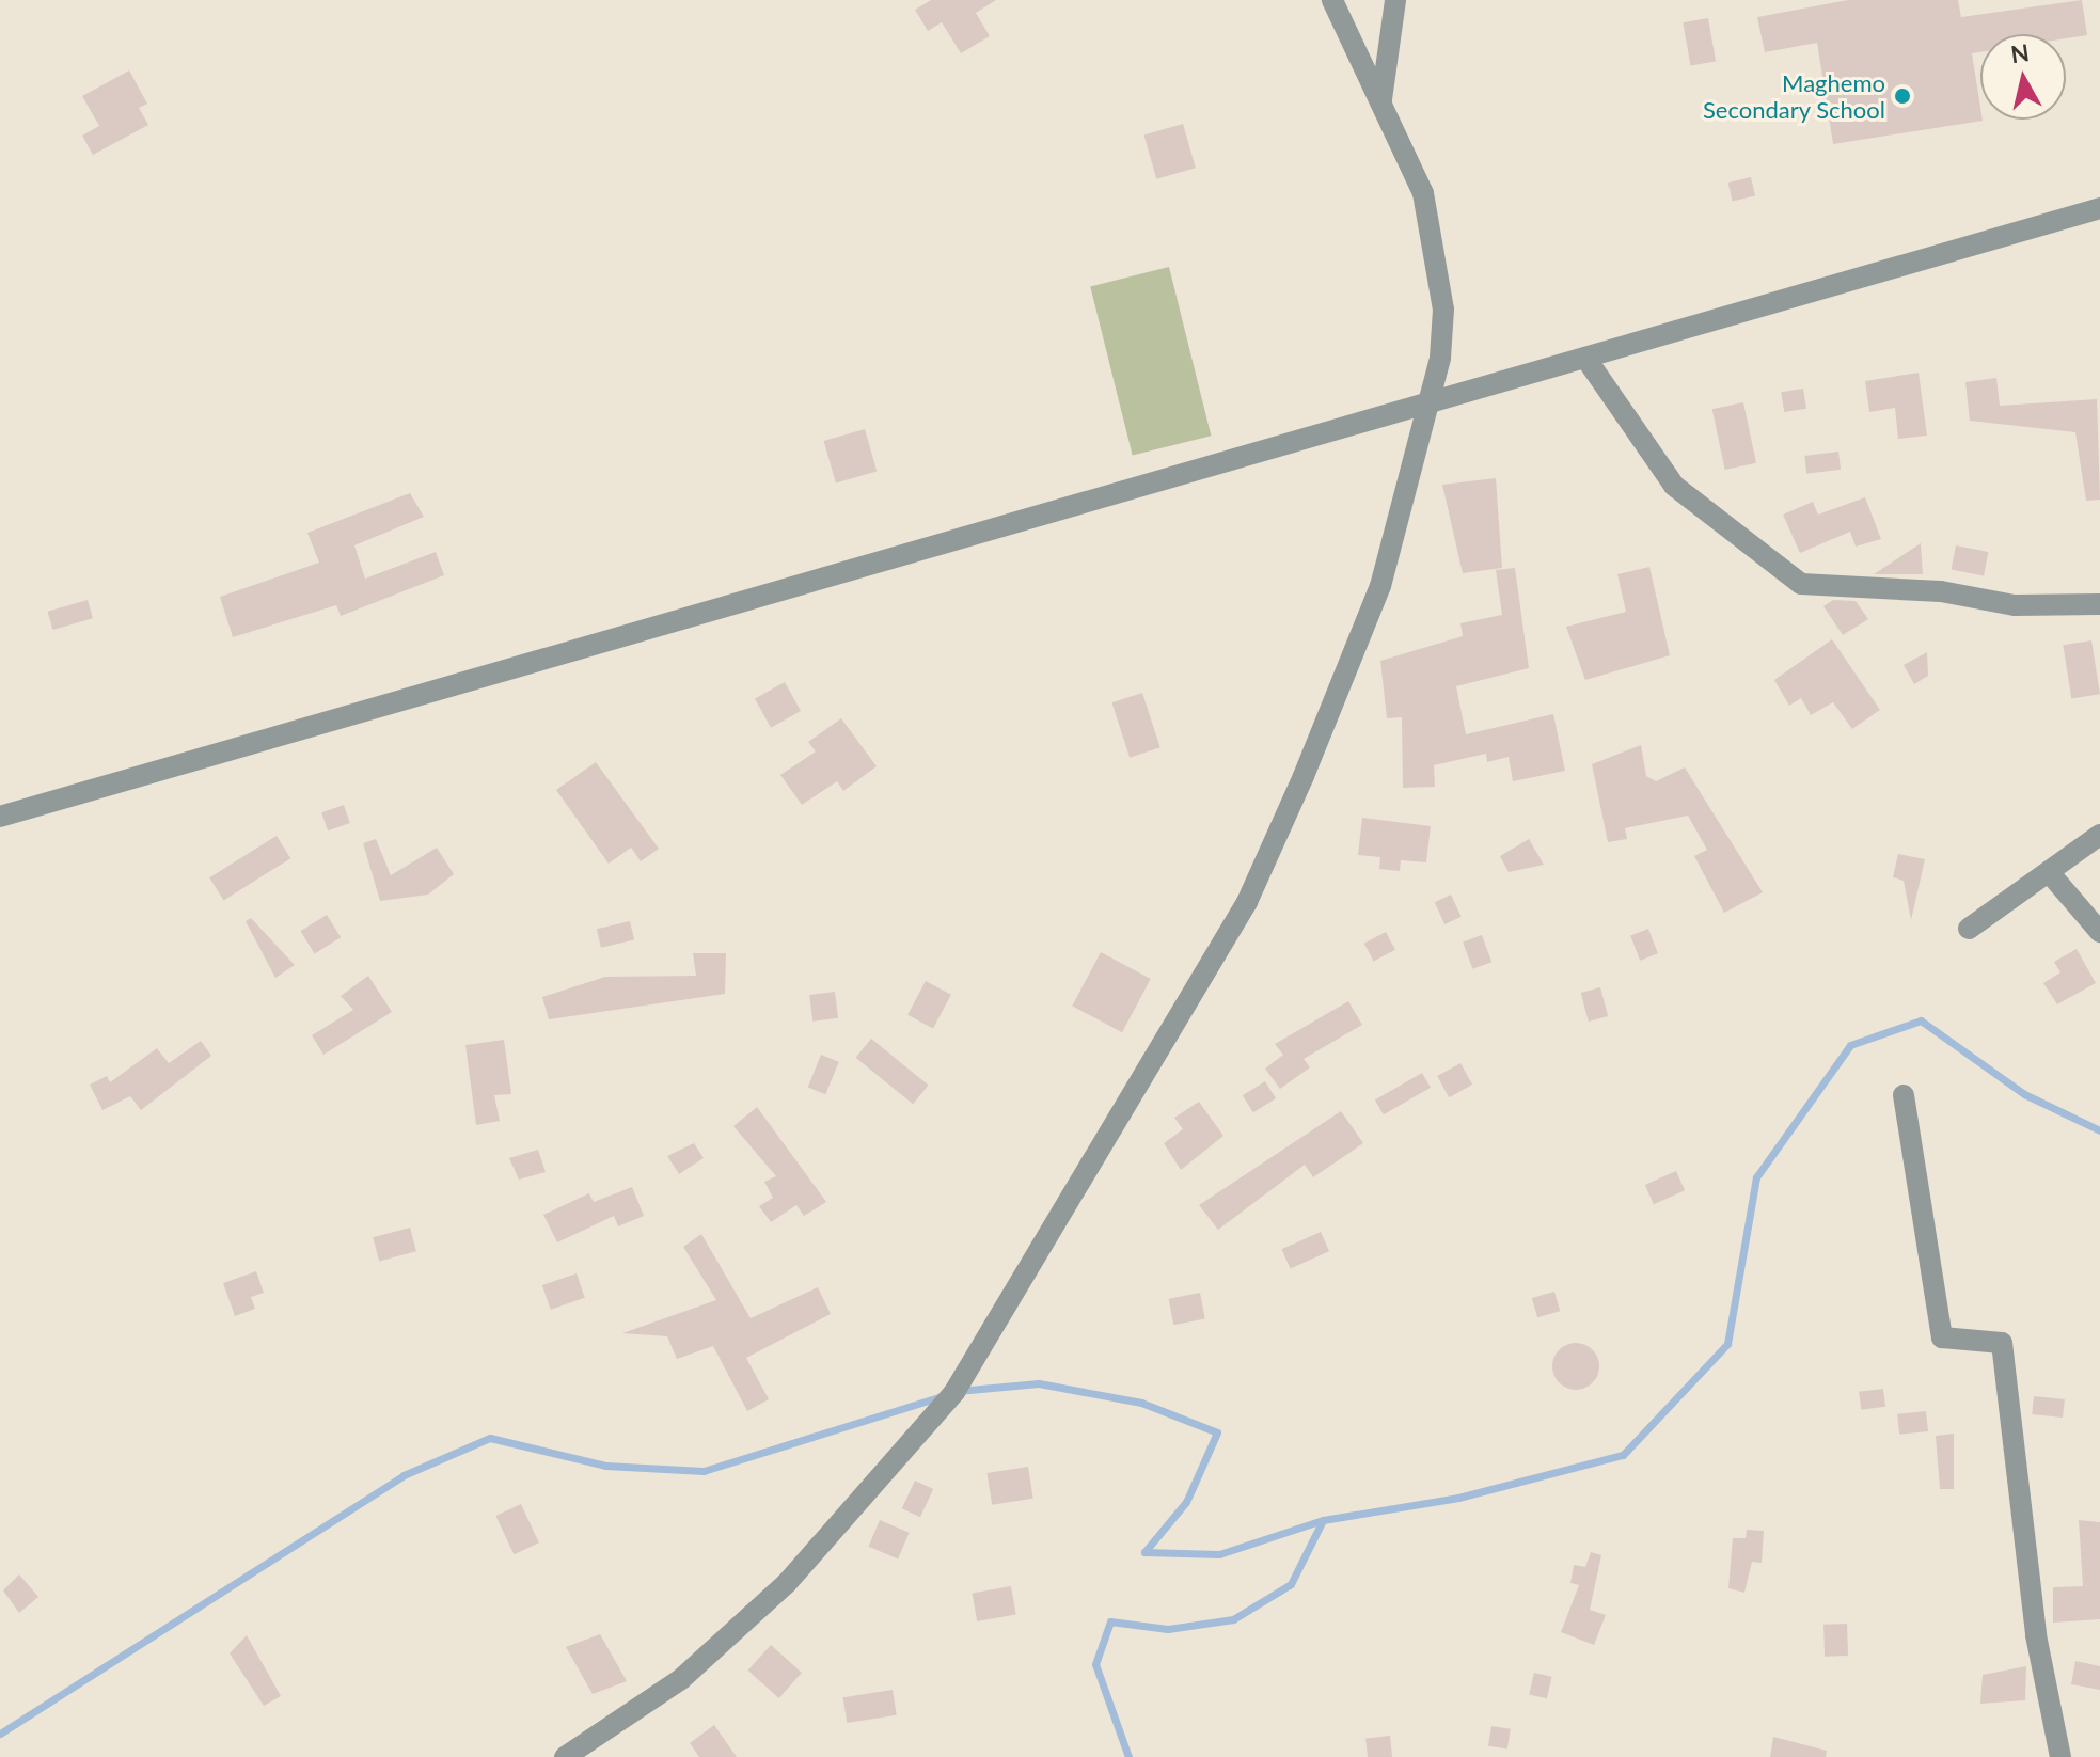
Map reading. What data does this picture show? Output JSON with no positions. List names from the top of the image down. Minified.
{"places":["Maghemo Secondary School"],"north":"top"}
